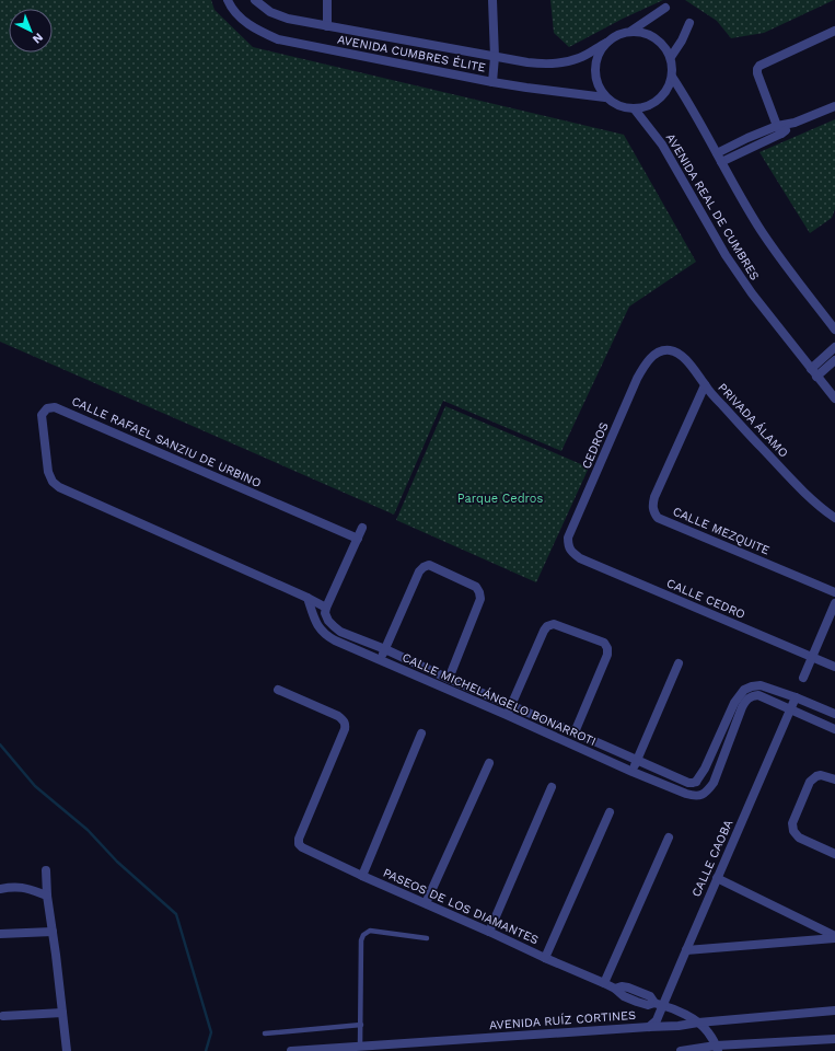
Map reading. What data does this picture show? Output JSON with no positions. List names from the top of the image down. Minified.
{"streets":{"street":["AVENIDA CUMBRES ÉLITE","AVENIDA REAL DE CUMBRES","PRIVADA ÁLAMO","CALLE RAFAEL SANZIU DE URBINO","CEDROS","CALLE MEZQUITE","CALLE CEDRO","CALLE MICHELÁNGELO BONARROTI","CALLE CAOBA","PASEOS DE LOS DIAMANTES","AVENIDA RUÍZ CORTINES"]},"crossings":[["AVENIDA CUMBRES ÉLITE","AVENIDA REAL DE CUMBRES"],["PRIVADA ÁLAMO","CEDROS"],["PRIVADA ÁLAMO","CALLE MEZQUITE"],["CALLE RAFAEL SANZIU DE URBINO","CALLE MICHELÁNGELO BONARROTI"],["CEDROS","CALLE CEDRO"],["CALLE CAOBA","PASEOS DE LOS DIAMANTES"],["CALLE CAOBA","AVENIDA RUÍZ CORTINES"],["PASEOS DE LOS DIAMANTES","AVENIDA RUÍZ CORTINES"]],"parks":["Parque Cedros"],"north":"bottom right"}
